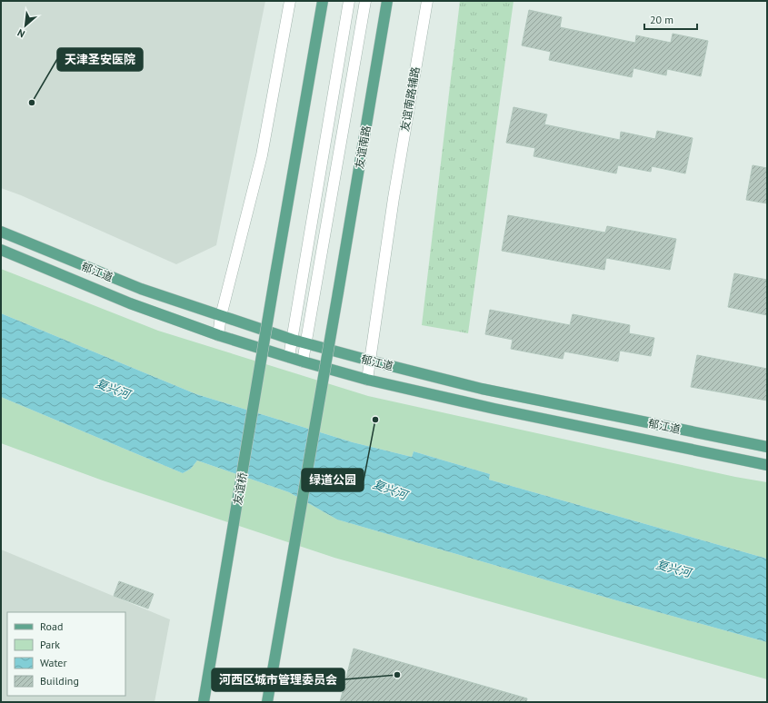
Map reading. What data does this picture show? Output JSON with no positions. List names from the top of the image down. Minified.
{"streets":{"main road":["友谊南路","郁江道","友谊桥"],"street":["友谊南路辅路"]},"crossings":[["友谊南路辅路","郁江道"]],"water":["复兴河"],"places":["天津圣安医院","绿道公园","河西区城市管理委员会"],"legend":["Road","Park","Water","Building"],"scale_bar":"20 m","north":"bottom left"}
